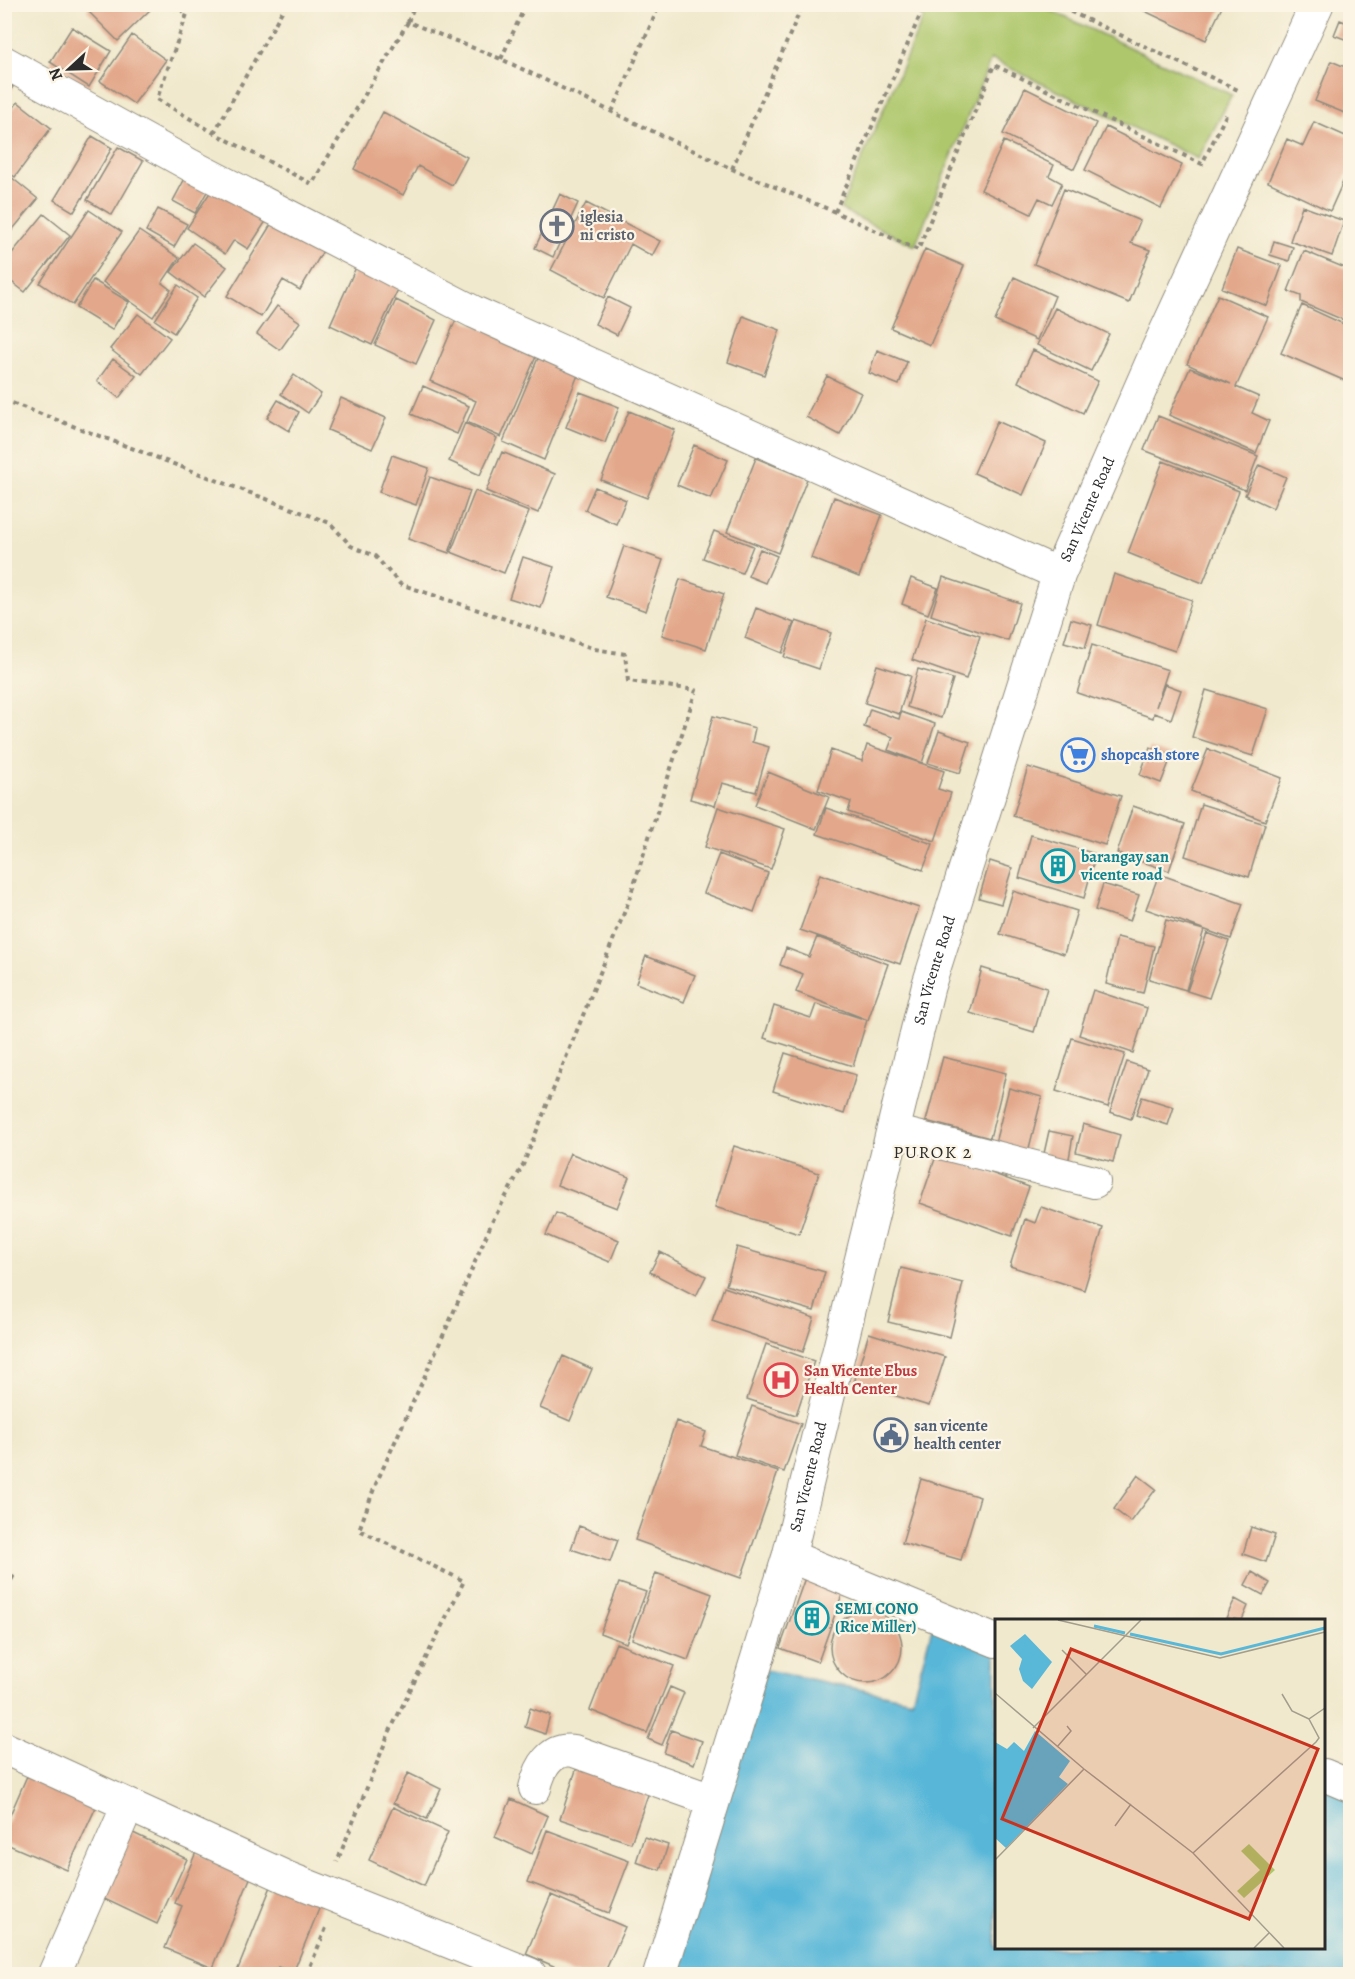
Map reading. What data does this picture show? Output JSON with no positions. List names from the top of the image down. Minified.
{"streets":{"street":["San Vicente Road"]},"districts":["PUROK 2"],"places":{"church":["iglesia ni cristo"],"supermarket":["shopcash store"],"building":["barangay san vicente road","SEMI CONO (Rice Miller)"],"hospital":["San Vicente Ebus Health Center"],"public building":["san vicente health center"]},"north":"left"}
